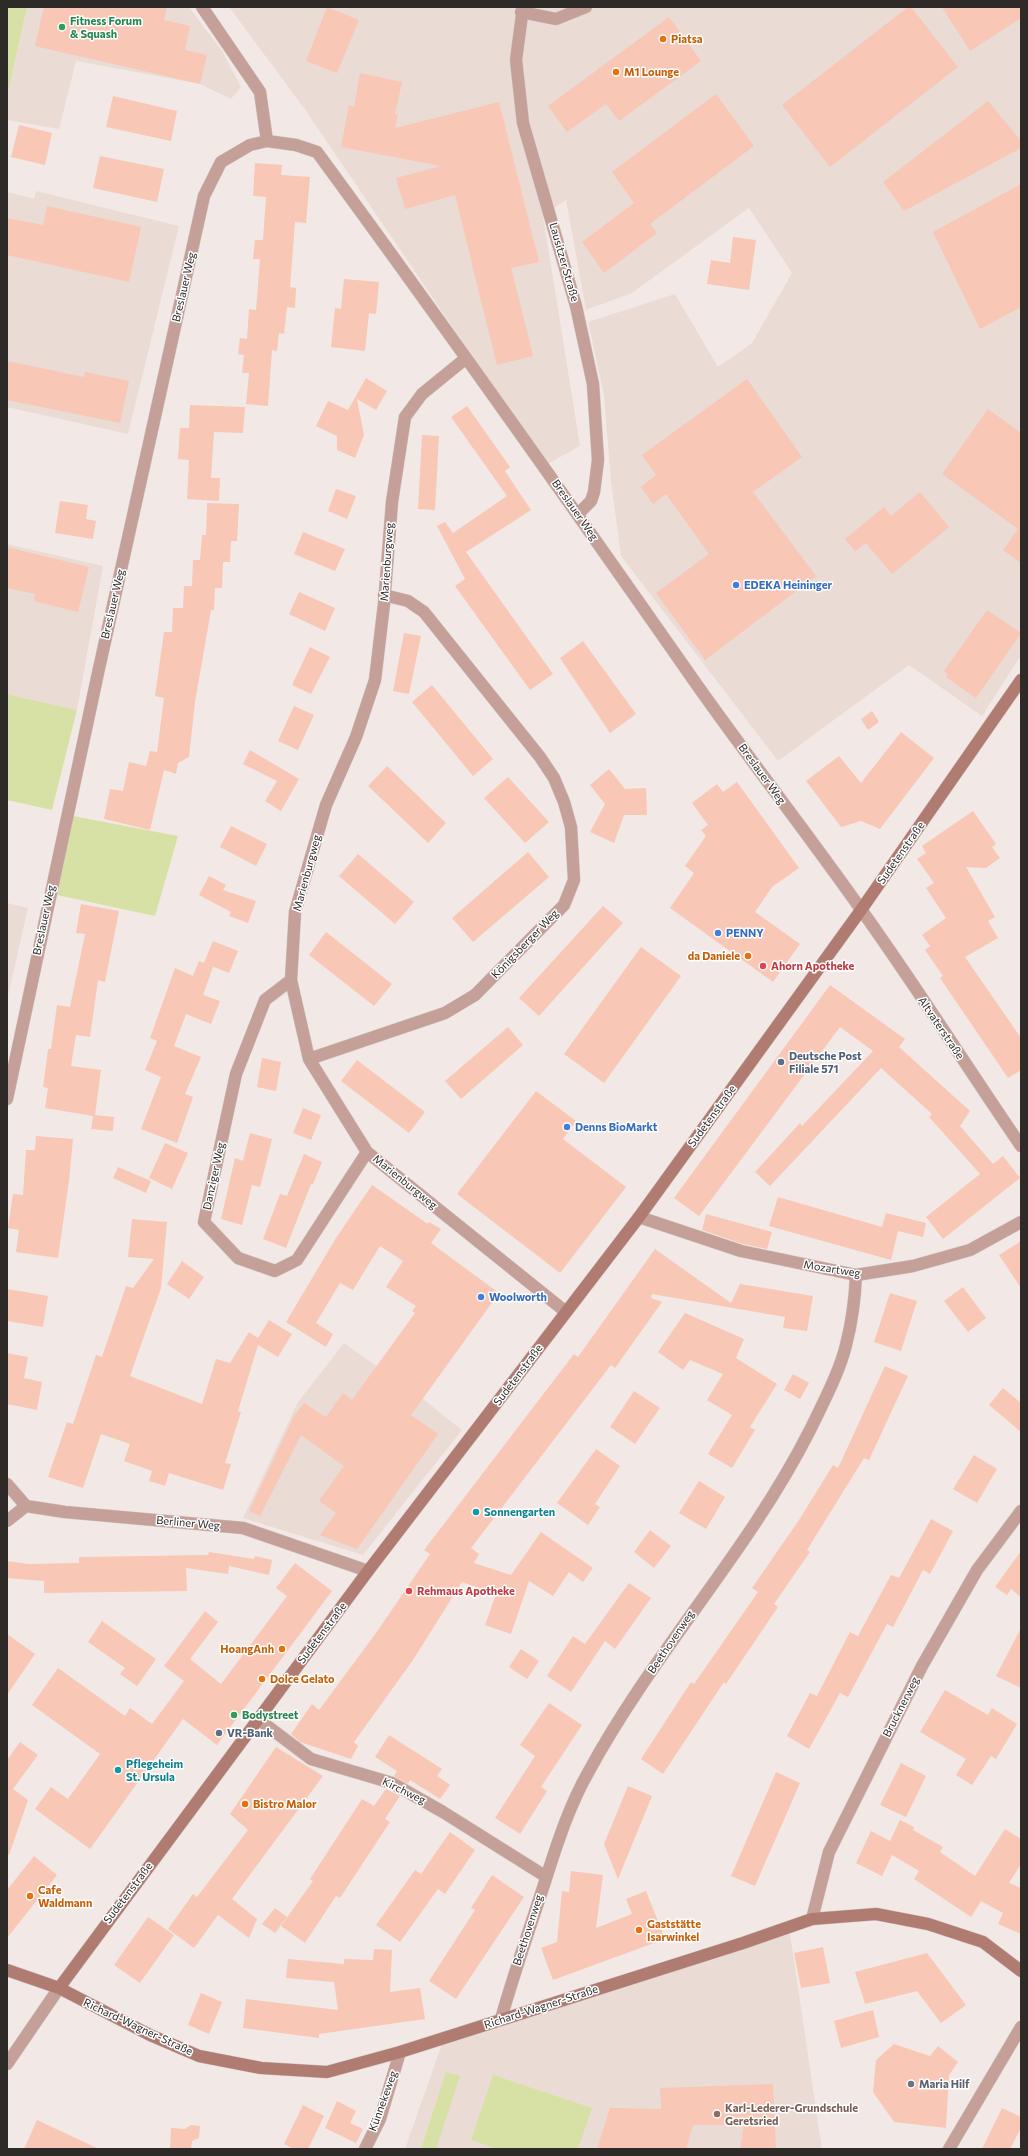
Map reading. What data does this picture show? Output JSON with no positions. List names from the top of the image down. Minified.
{"streets":{"street":["Lausitzer Straße","Breslauer Weg","Marienburgweg","Sudetenstraße","Königsberger Weg","Altvaterstraße","Danziger Weg","Mozartweg","Berliner Weg","Beethovenweg","Brucknerweg","Kirchweg","Richard-Wagner-Straße","Künnekeweg"]},"crossings":[["Lausitzer Straße","Breslauer Weg"],["Breslauer Weg","Marienburgweg"],["Breslauer Weg","Sudetenstraße"],["Breslauer Weg","Altvaterstraße"],["Marienburgweg","Sudetenstraße"],["Marienburgweg","Königsberger Weg"],["Marienburgweg","Danziger Weg"],["Sudetenstraße","Altvaterstraße"],["Sudetenstraße","Mozartweg"],["Sudetenstraße","Berliner Weg"],["Sudetenstraße","Kirchweg"],["Sudetenstraße","Richard-Wagner-Straße"],["Mozartweg","Beethovenweg"],["Beethovenweg","Kirchweg"],["Beethovenweg","Richard-Wagner-Straße"],["Brucknerweg","Richard-Wagner-Straße"],["Richard-Wagner-Straße","Künnekeweg"]],"places":["Fitness Forum & Squash","Piatsa","M1 Lounge","EDEKA Heininger","PENNY","da Daniele","Ahorn Apotheke","Deutsche Post Filiale 571","Denns BioMarkt","Woolworth","Sonnengarten","Rehmaus Apotheke","HoangAnh","Dolce Gelato","Bodystreet","VR-Bank","Pflegeheim St. Ursula","Bistro Malor","Cafe Waldmann","Gaststätte Isarwinkel","Maria Hilf","Karl-Lederer-Grundschule Geretsried"]}
